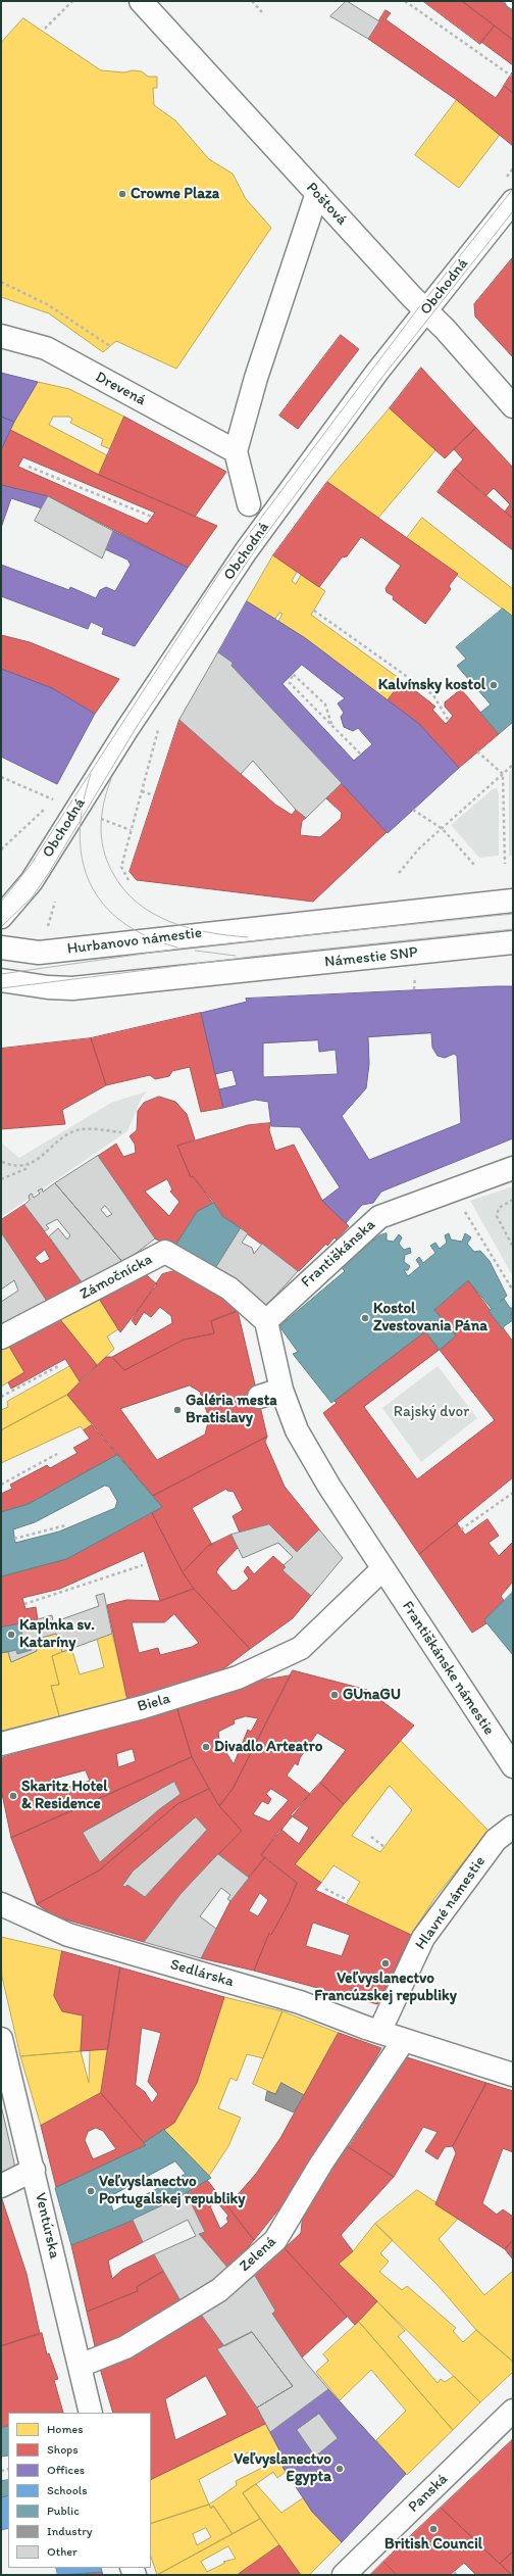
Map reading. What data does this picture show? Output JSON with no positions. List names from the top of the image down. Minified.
{"streets":{"street":["Poštová","Obchodná","Drevená","Hurbanovo námestie","Námestie SNP","Františkánska","Zámočnícka","Františkánske námestie","Biela","Hlavné námestie","Sedlárska","Ventúrska","Zelená","Panská"]},"crossings":[["Poštová","Obchodná"],["Františkánska","Zámočnícka"],["Františkánska","Františkánske námestie"],["Zámočnícka","Františkánske námestie"],["Františkánske námestie","Biela"],["Hlavné námestie","Sedlárska"],["Sedlárska","Zelená"],["Ventúrska","Zelená"]],"parks":["Rajský dvor"],"places":["Crowne Plaza","Kalvínsky kostol","Kostol Zvestovania Pána","Galéria mesta Bratislavy","Kaplnka sv. Kataríny","GUnaGU","Divadlo Arteatro","Skaritz Hotel & Residence","Veľvyslanectvo Francúzskej republiky","Veľvyslanectvo Portugalskej republiky","Veľvyslanectvo Egypta","British Council"],"legend":["Homes","Shops","Offices","Schools","Public","Industry","Other"]}
